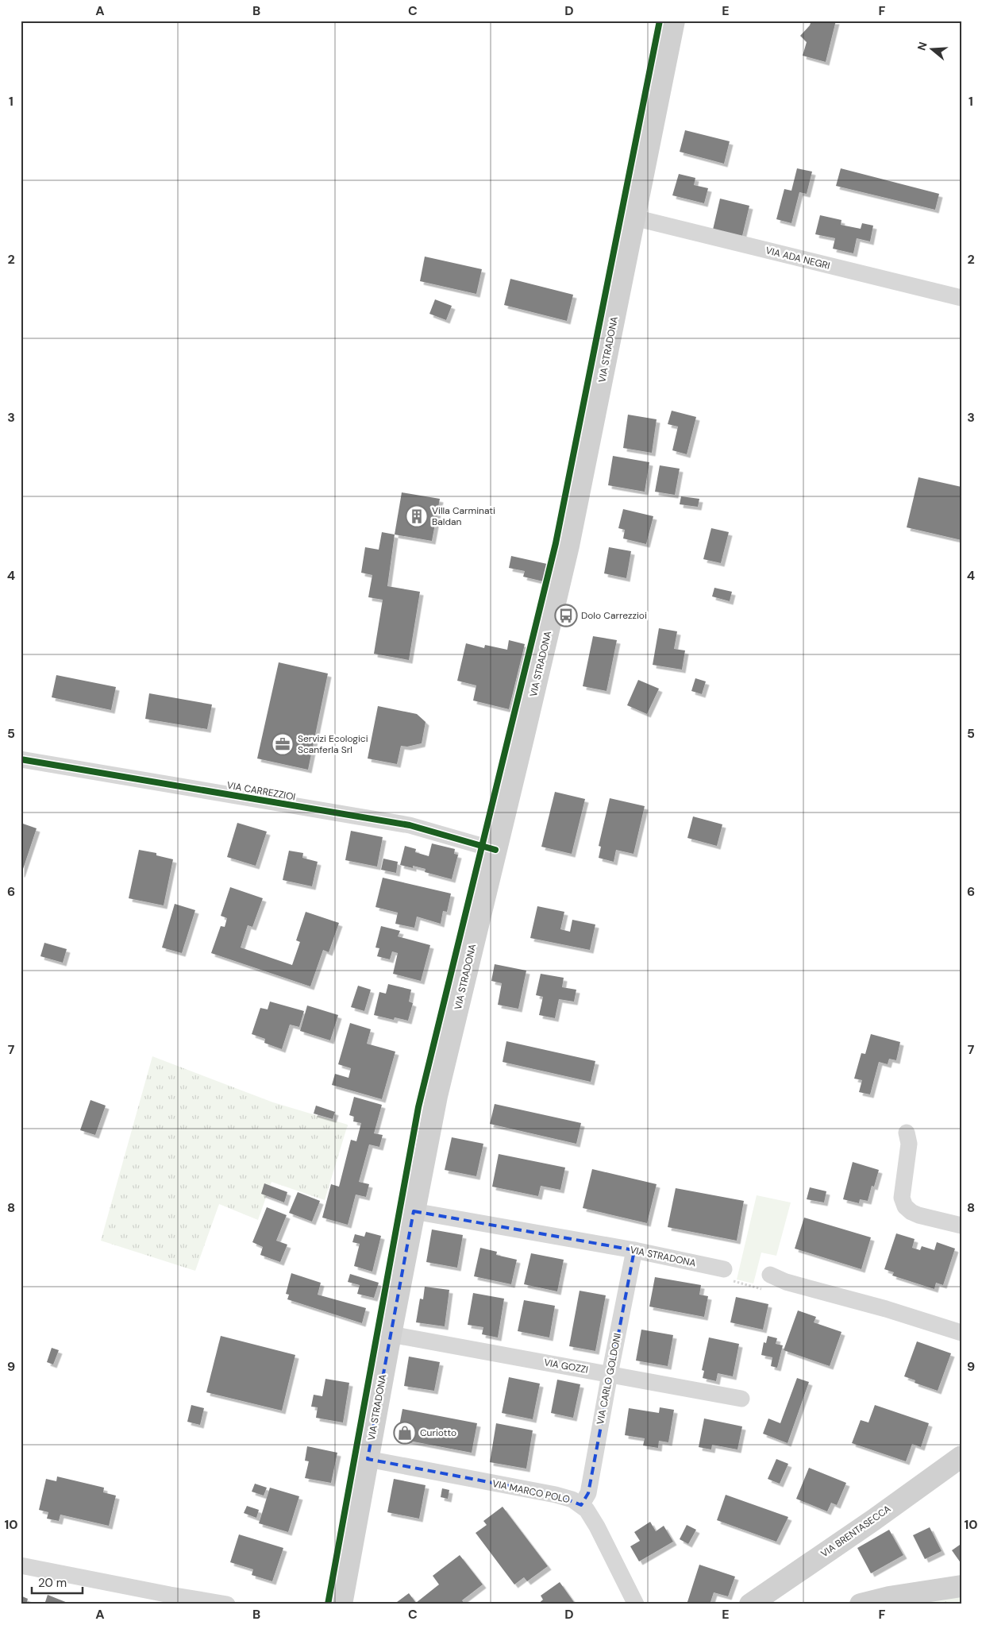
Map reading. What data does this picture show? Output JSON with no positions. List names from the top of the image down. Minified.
{"streets":{"main road":["VIA STRADONA","VIA BRENTASECCA"],"street":["VIA ADA NEGRI","VIA CARREZZIOI","VIA GOZZI","VIA CARLO GOLDONI","VIA MARCO POLO"]},"crossings":[["VIA ADA NEGRI","VIA STRADONA"],["VIA STRADONA","VIA CARREZZIOI"],["VIA STRADONA","VIA GOZZI"],["VIA STRADONA","VIA CARLO GOLDONI"],["VIA STRADONA","VIA MARCO POLO"],["VIA GOZZI","VIA CARLO GOLDONI"],["VIA CARLO GOLDONI","VIA MARCO POLO"]],"places":{"building":["Villa Carminati Baldan"],"bus stop":["Dolo Carrezzioi"],"office":["Servizi Ecologici Scanferla Srl"],"shop":["Curiotto"]},"scale_bar":"20 m","north":"left","grid":{"columns":["A","B","C","D","E","F"],"rows":["1","2","3","4","5","6","7","8","9","10"]}}
